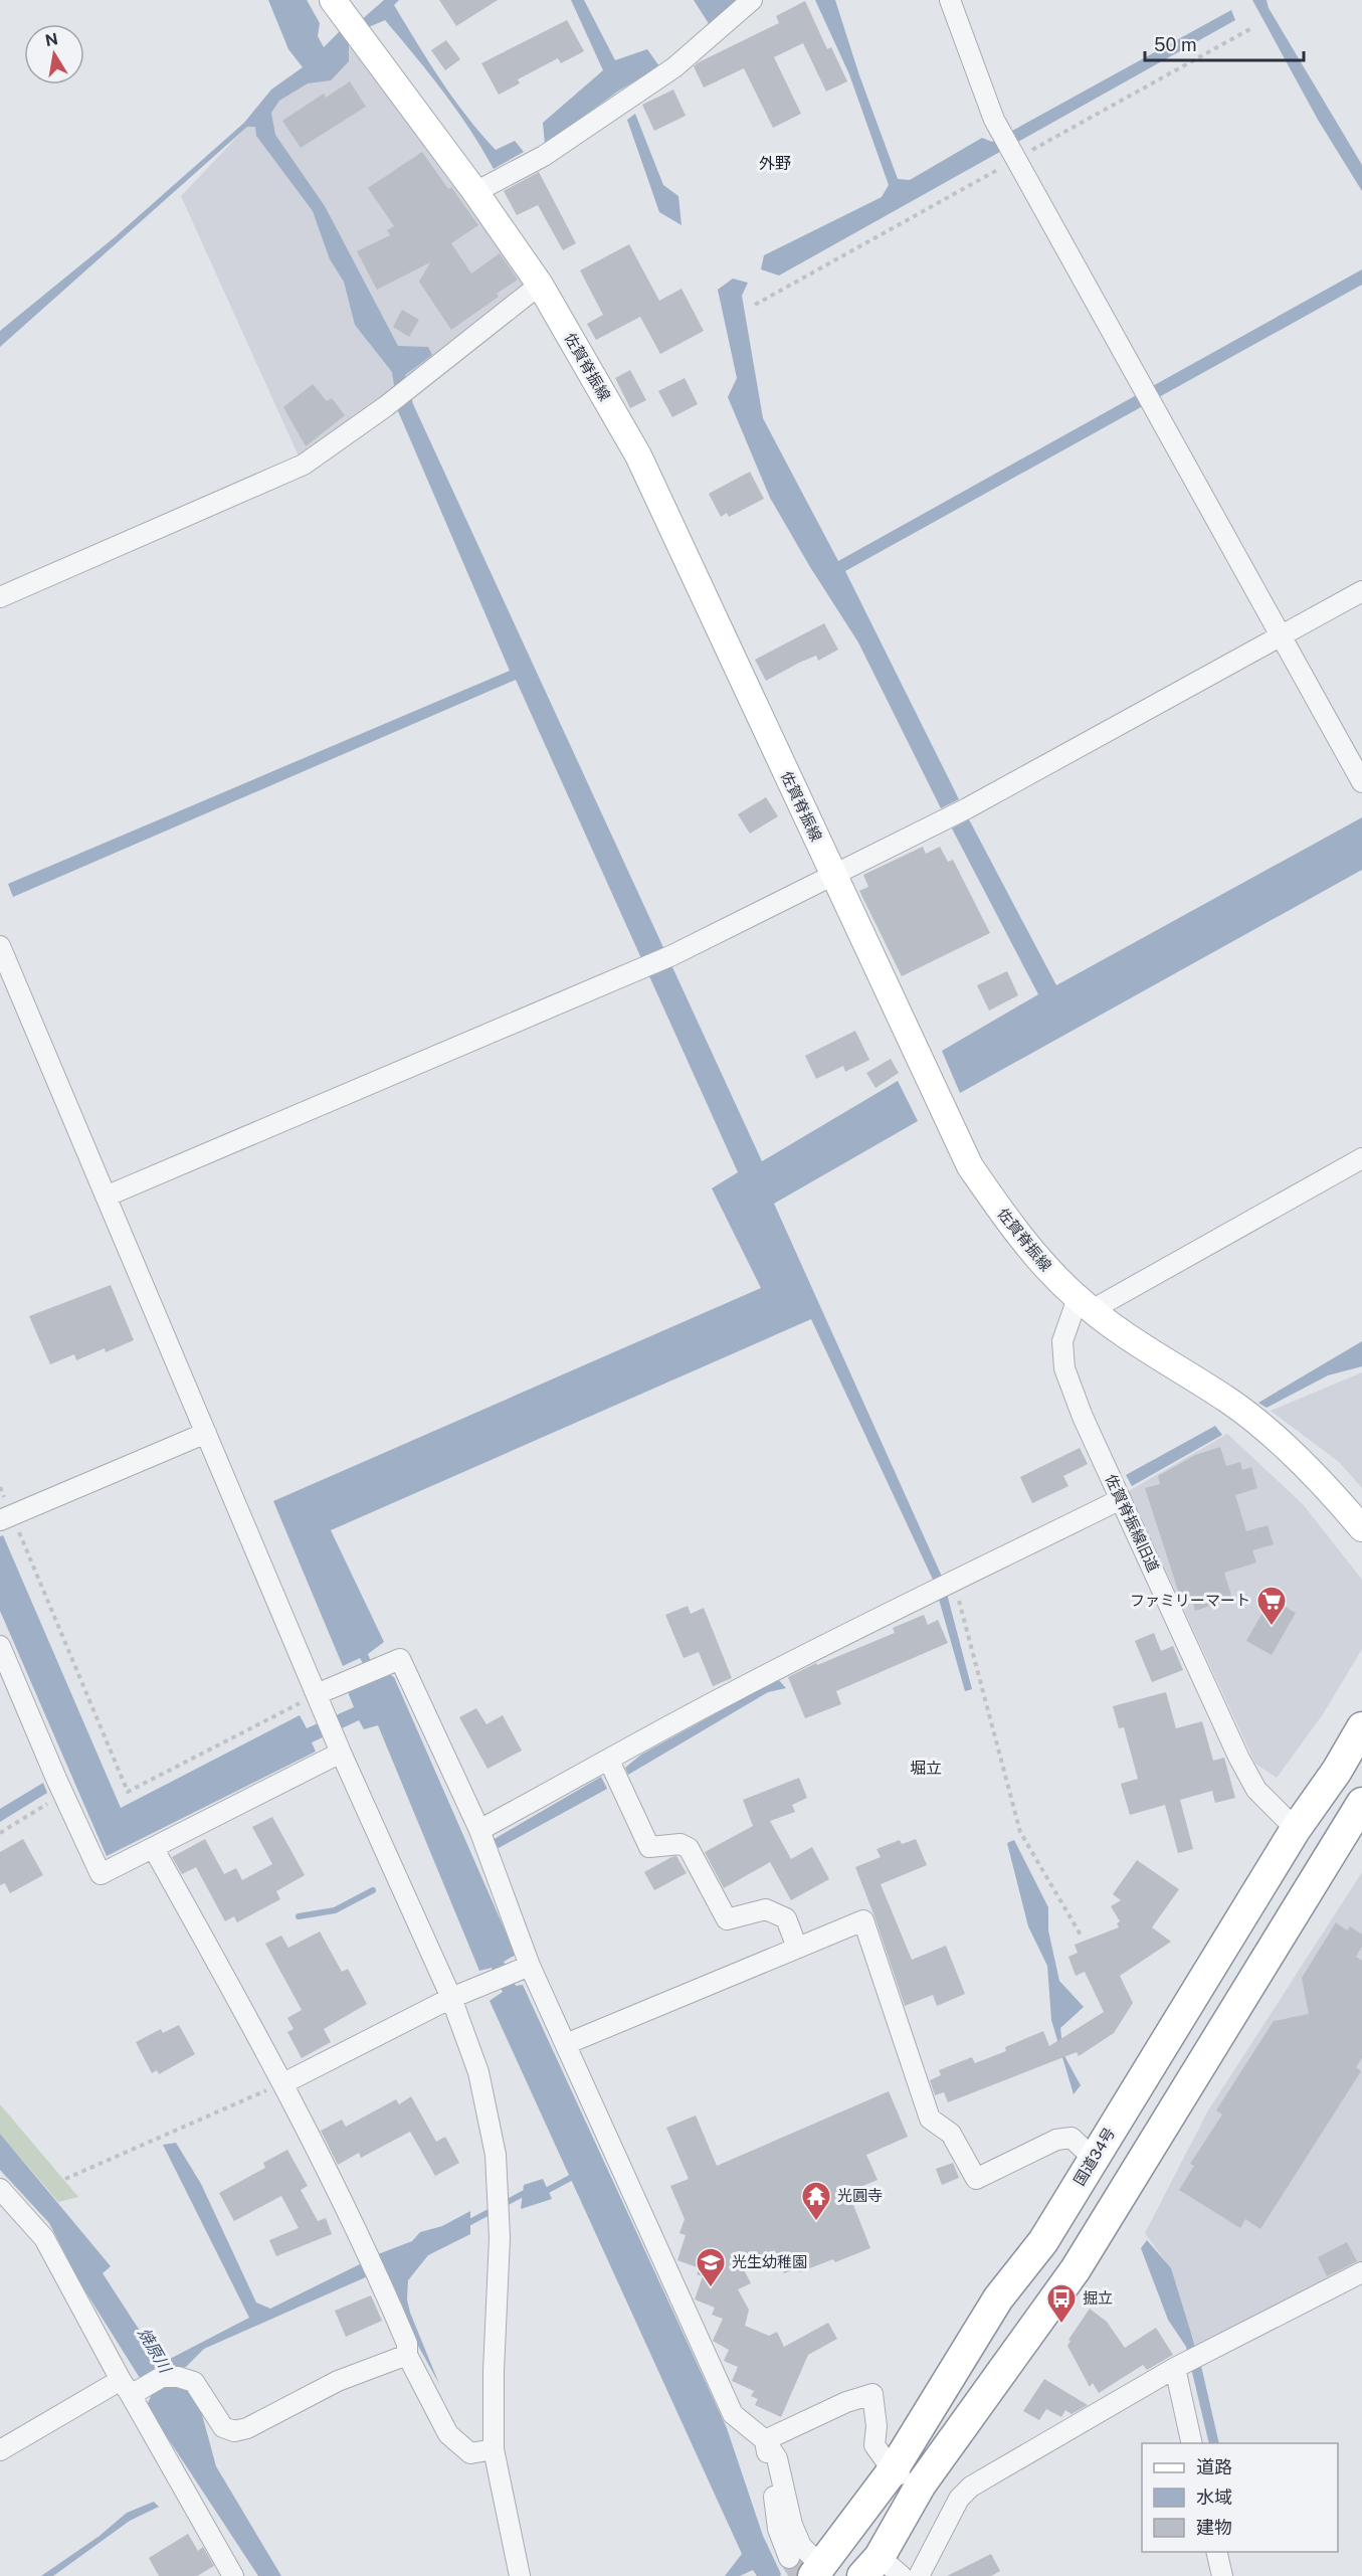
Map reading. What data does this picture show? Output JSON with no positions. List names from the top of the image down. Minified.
{"streets":{"highway":["国道34号"],"main road":["佐賀脊振線"],"street":["佐賀脊振線旧道"]},"crossings":[["佐賀脊振線","佐賀脊振線旧道"],["佐賀脊振線旧道","国道34号"]],"districts":["外野","堀立"],"water":["焼原川"],"places":{"supermarket":["ファミリーマート"],"temple":["光圓寺"],"school or university":["光生幼稚園"],"bus stop":["掘立"]},"legend":["道路","水域","建物"],"scale_bar":"50 m","north":"top"}
